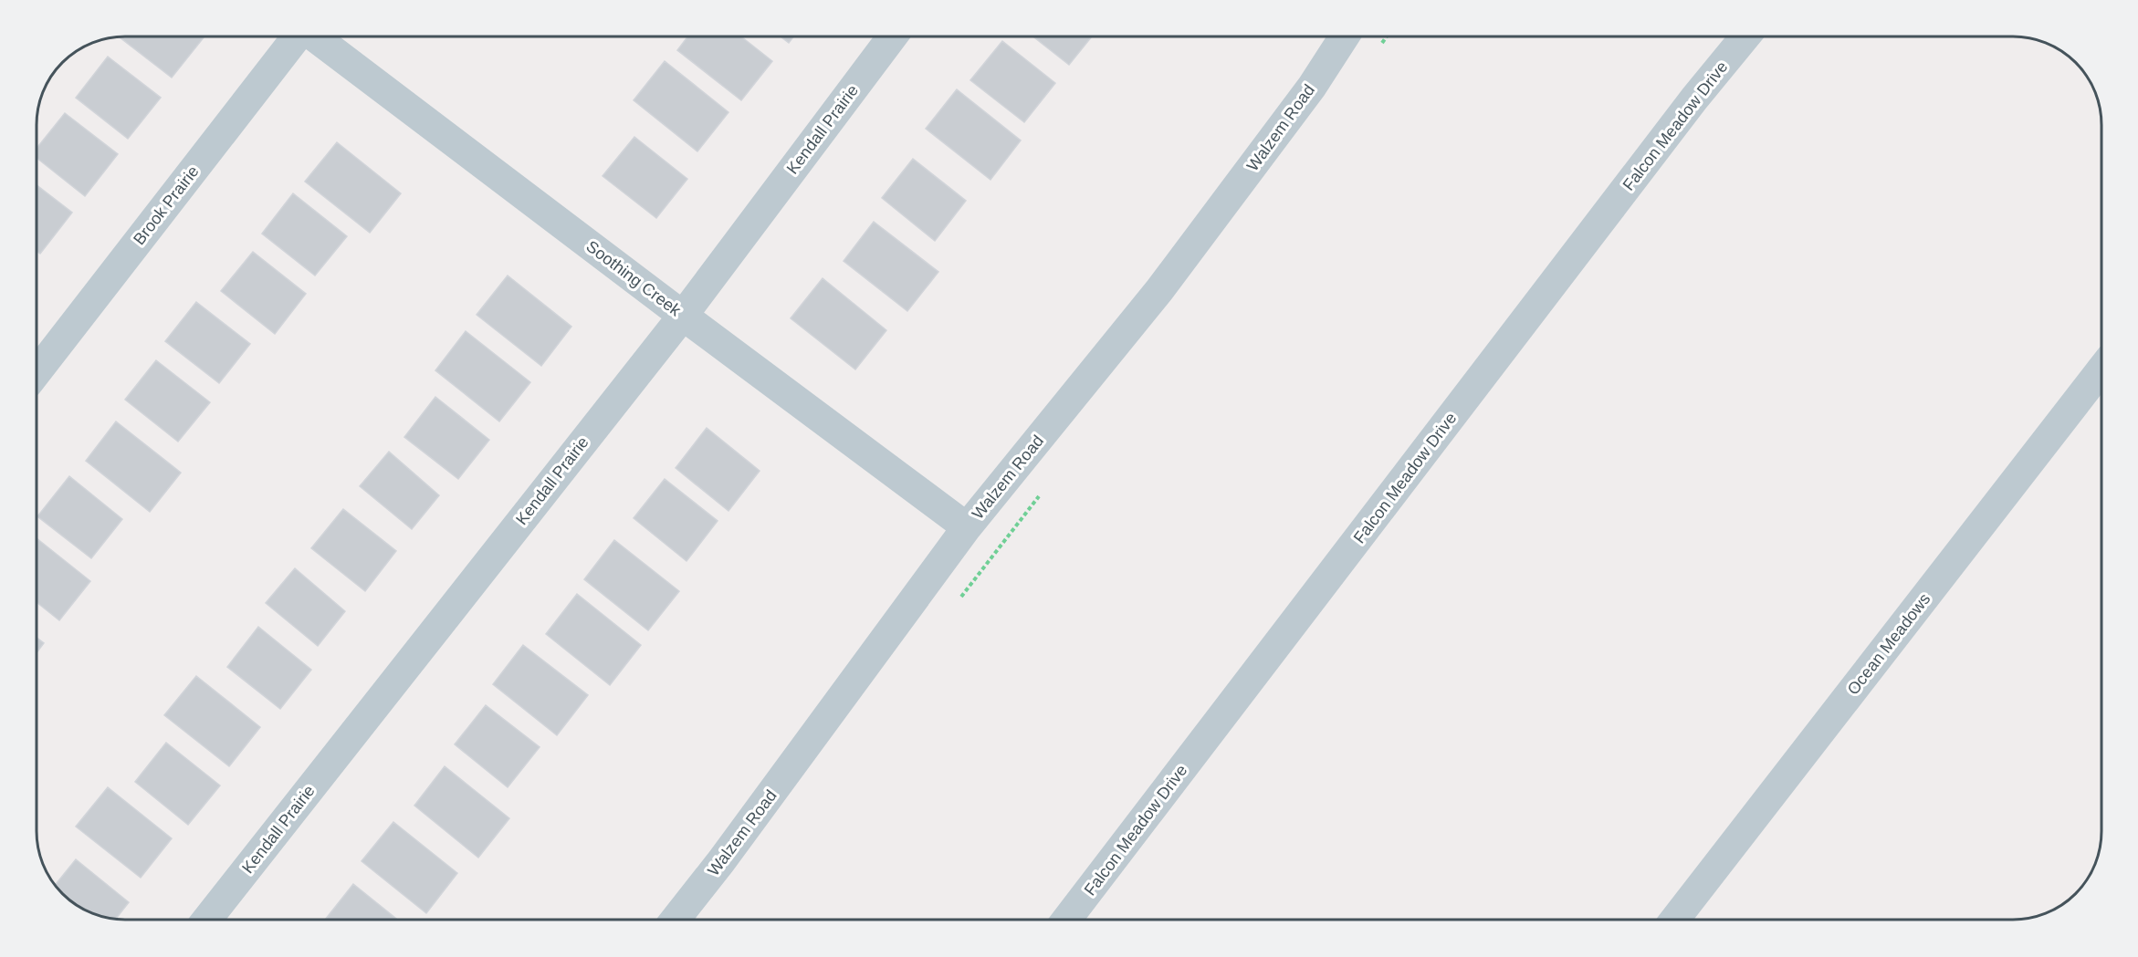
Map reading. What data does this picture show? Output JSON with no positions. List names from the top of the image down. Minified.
{"streets":{"street":["Falcon Meadow Drive","Walzem Road","Kendall Prairie","Brook Prairie","Soothing Creek","Ocean Meadows"]},"crossings":[["Walzem Road","Soothing Creek"],["Kendall Prairie","Soothing Creek"]]}
